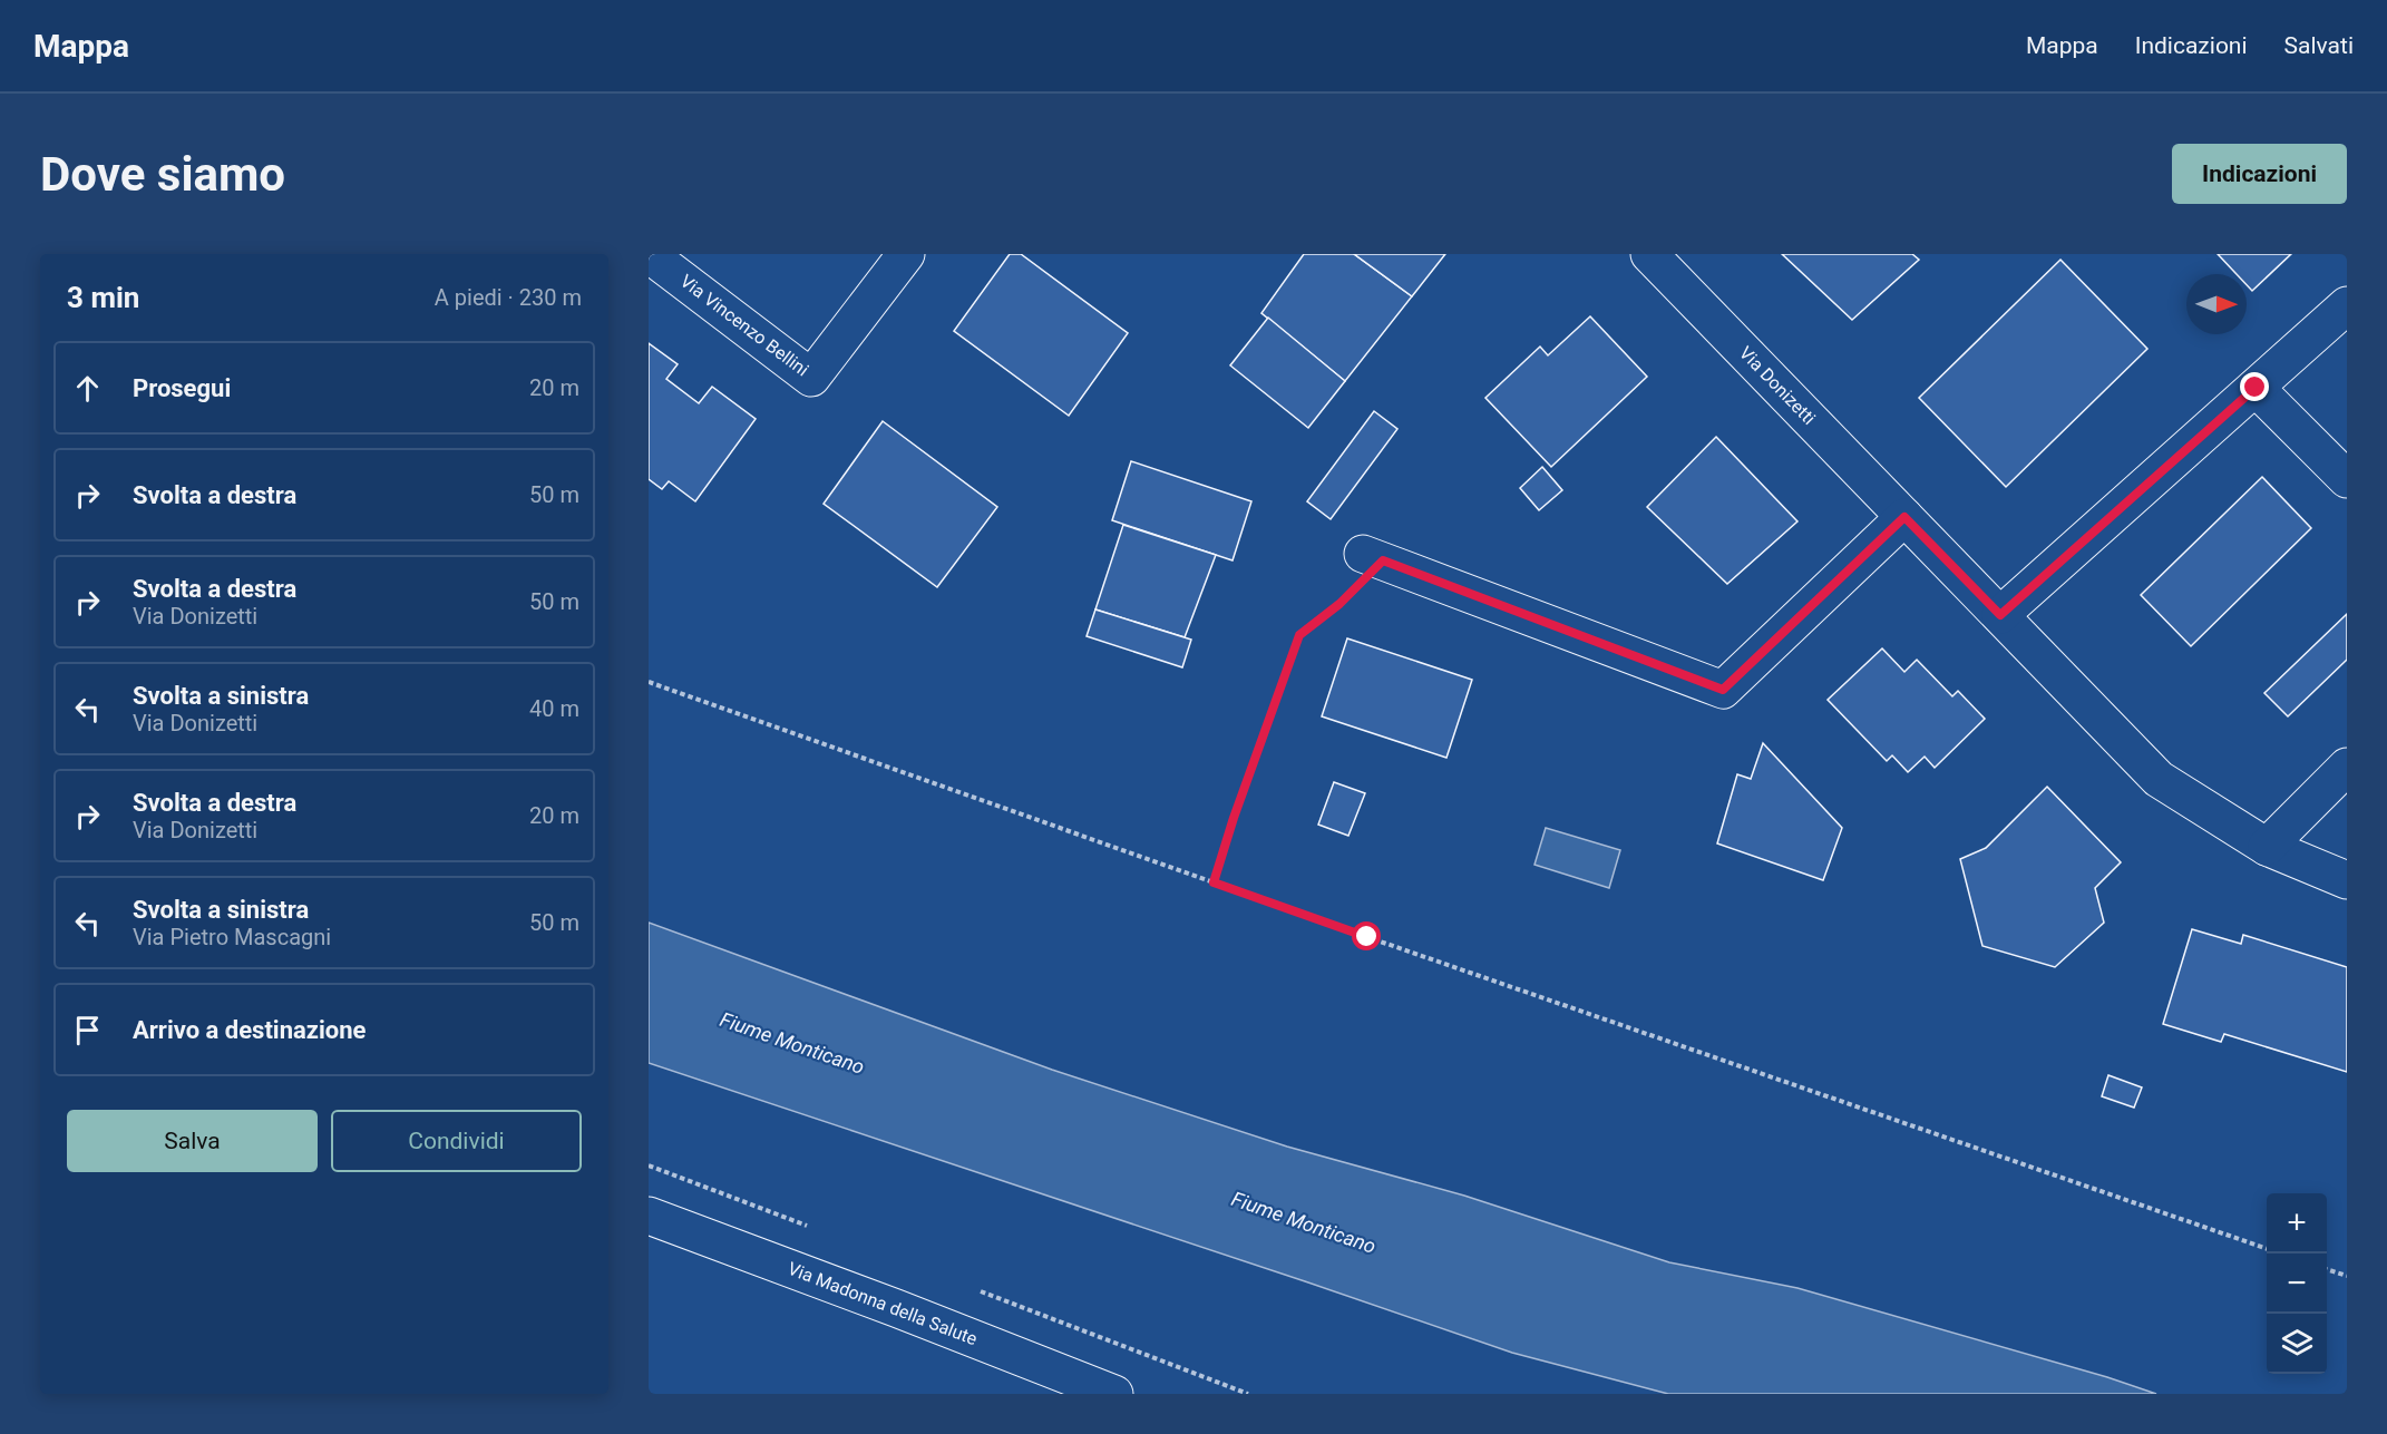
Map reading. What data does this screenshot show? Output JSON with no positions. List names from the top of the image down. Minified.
{"streets":{"street":["Via Vincenzo Bellini","Via Donizetti","Via Madonna della Salute"]},"water":["Fiume Monticano"],"north":"right","page":{"header":"Mappa","nav":["Mappa","Indicazioni","Salvati"],"buttons":["Indicazioni",["Salva","Condividi"]],"title":"Dove siamo","heading":["3 min","A piedi · 230 m"],"list":[["Prosegui","20 m"],["Svolta a destra","50 m"],["Svolta a destra","Via Donizetti","50 m"],["Svolta a sinistra","Via Donizetti","40 m"],["Svolta a destra","Via Donizetti","20 m"],["Svolta a sinistra","Via Pietro Mascagni","50 m"],"Arrivo a destinazione"],"map_buttons":["+","−"]}}
